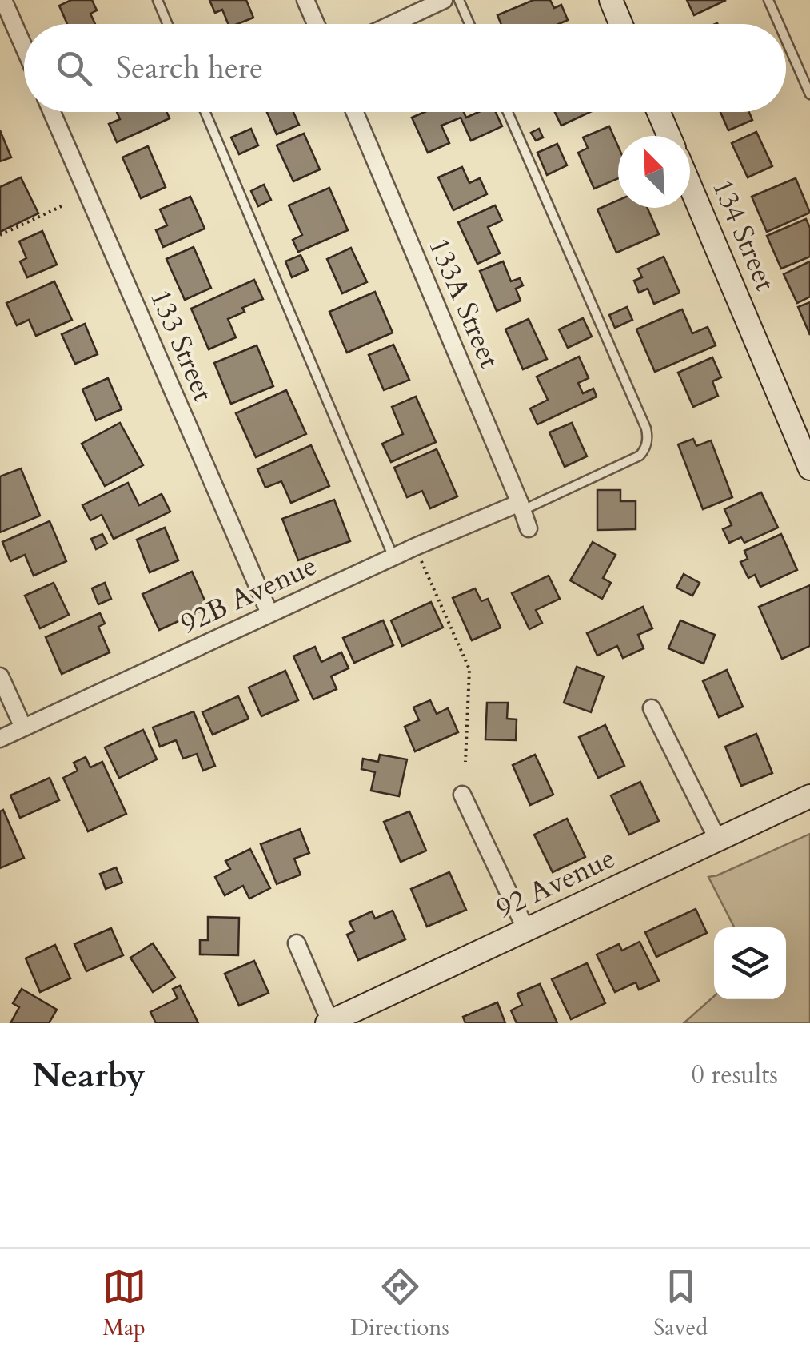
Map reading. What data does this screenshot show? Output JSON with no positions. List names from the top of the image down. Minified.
{"streets":{"main road":["134 Street","92 Avenue"],"street":["133A Street","133 Street","92B Avenue"]},"crossings":[["133A Street","92B Avenue"],["133 Street","92B Avenue"]],"north":"top left","page":{"search":"Search here","heading":["Nearby","0 results"],"nav":["Map","Directions","Saved"]}}
